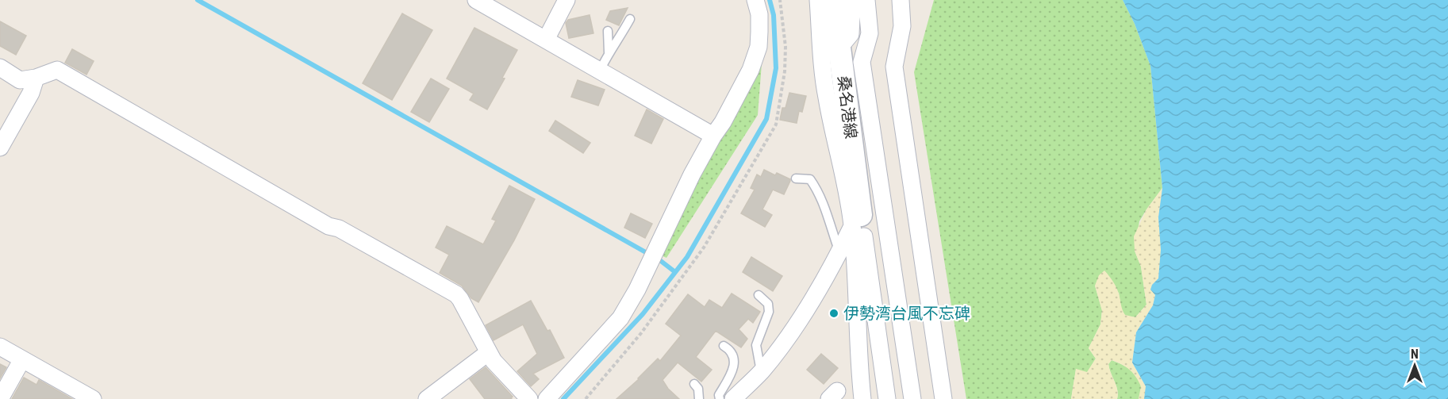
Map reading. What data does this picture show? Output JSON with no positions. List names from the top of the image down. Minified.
{"streets":{"main road":["桑名港線"]},"places":["伊勢湾台風不忘碑"],"north":"top"}
